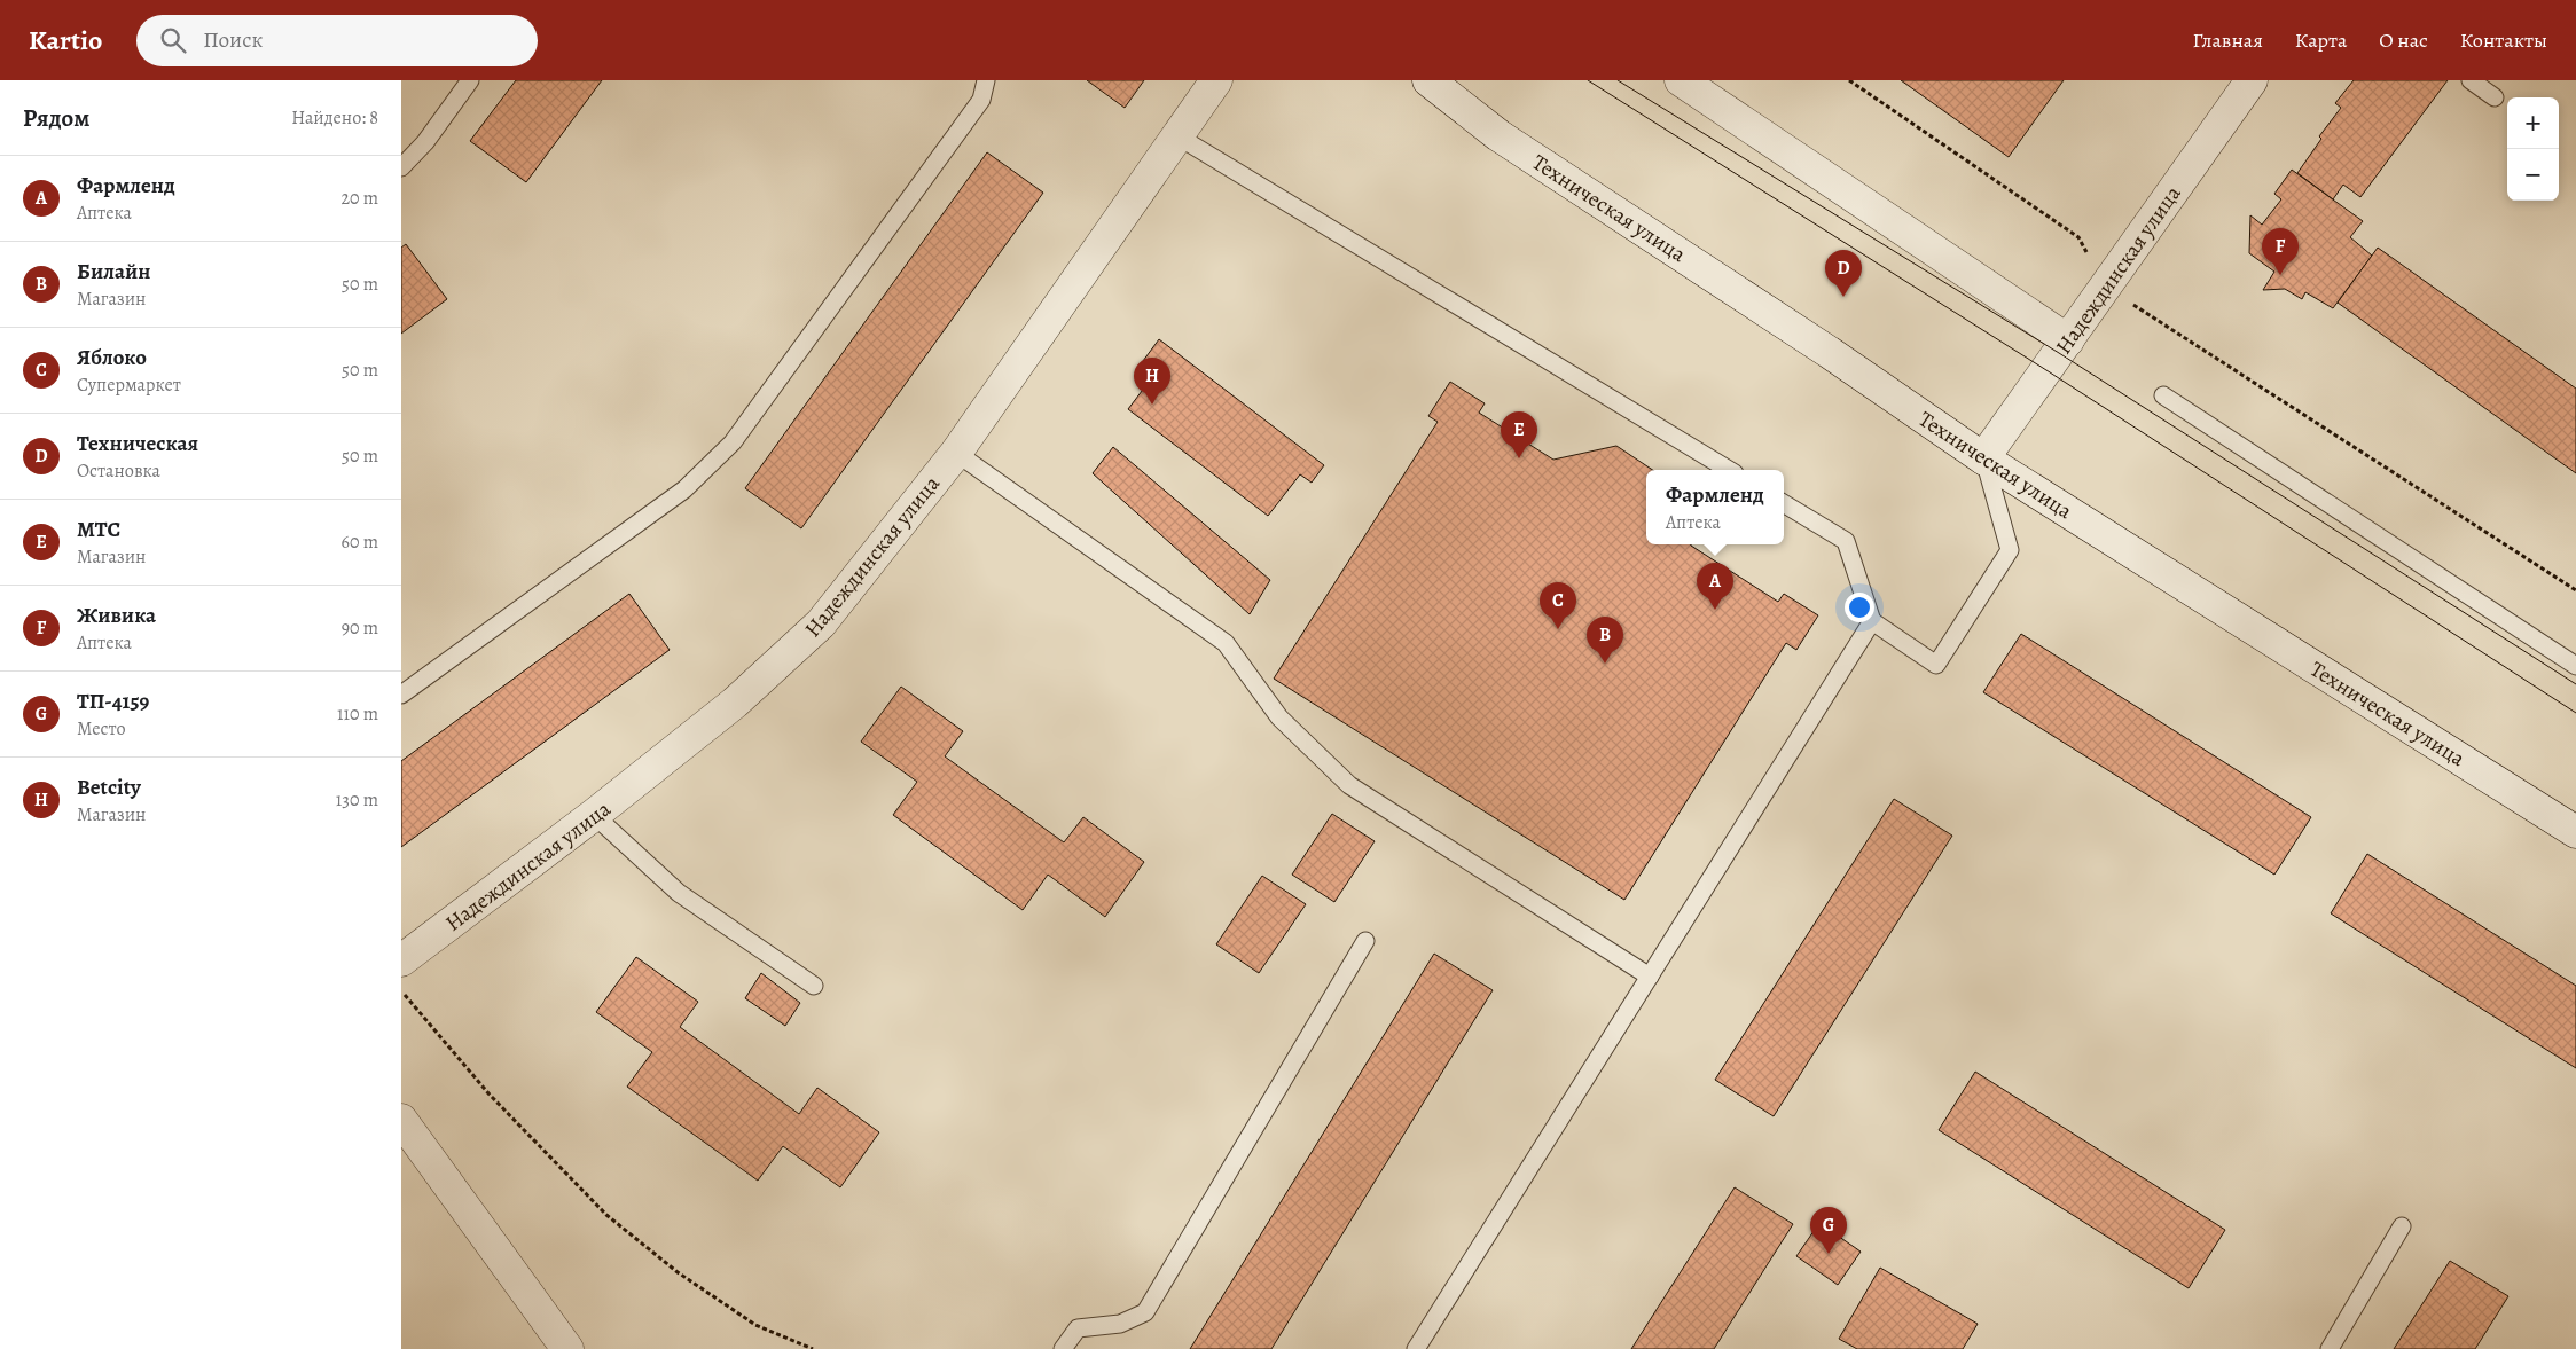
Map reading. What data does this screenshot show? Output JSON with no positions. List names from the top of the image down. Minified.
{"streets":{"street":["Техническая улица","Надеждинская улица"]},"crossings":[["Техническая улица","Надеждинская улица"]],"page":{"header":"Kartio","search":"Поиск","nav":["Главная","Карта","О нас","Контакты"],"heading":["Рядом","Найдено: 8"],"map_buttons":["+","−"],"list":[{"mark":"A","name":"Фармленд","note":"Аптека","value":"20 m"},{"mark":"B","name":"Билайн","note":"Магазин","value":"50 m"},{"mark":"C","name":"Яблоко","note":"Супермаркет","value":"50 m"},{"mark":"D","name":"Техническая","note":"Остановка","value":"50 m"},{"mark":"E","name":"МТС","note":"Магазин","value":"60 m"},{"mark":"F","name":"Живика","note":"Аптека","value":"90 m"},{"mark":"G","name":"ТП-4159","note":"Место","value":"110 m"},{"mark":"H","name":"Betcity","note":"Магазин","value":"130 m"}],"pins":["F","D","H","E","A","C","B","G"],"popup":["Фармленд","Аптека"]}}
